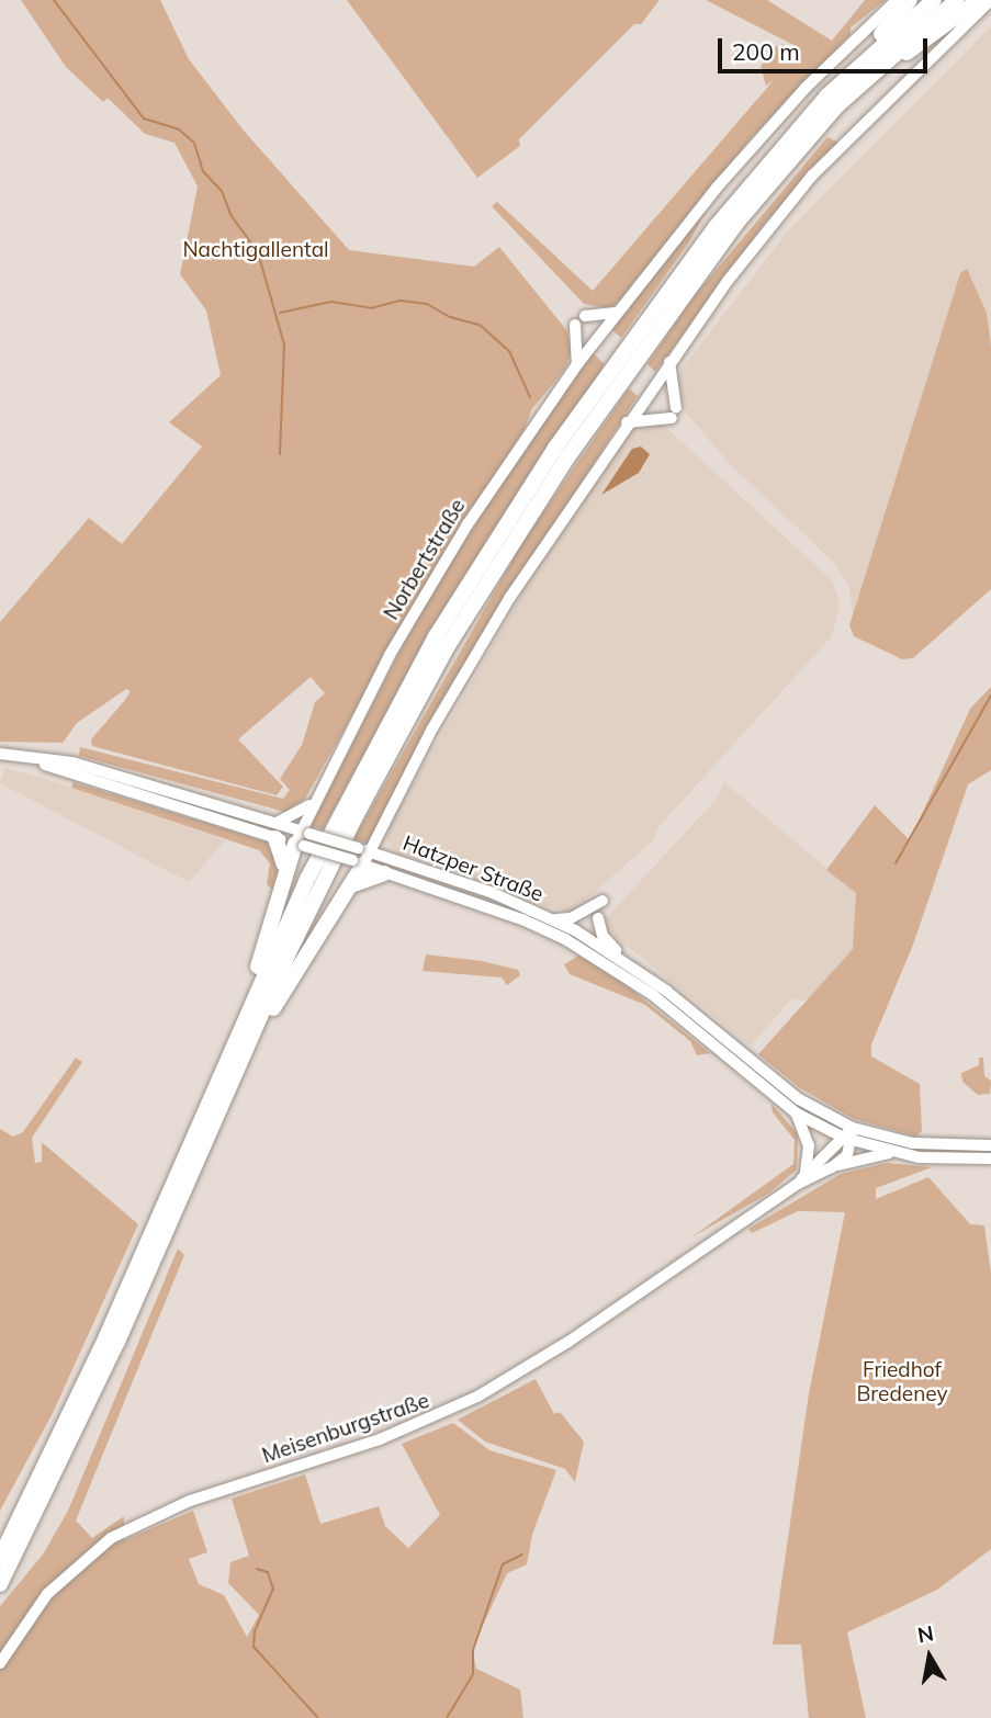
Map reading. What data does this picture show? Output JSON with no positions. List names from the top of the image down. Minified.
{"streets":{"main road":["Norbertstraße","Hatzper Straße","Meisenburgstraße"]},"crossings":[["Norbertstraße","Hatzper Straße"],["Hatzper Straße","Meisenburgstraße"]],"parks":["Nachtigallental","Friedhof Bredeney"],"scale_bar":"200 m","north":"top"}
